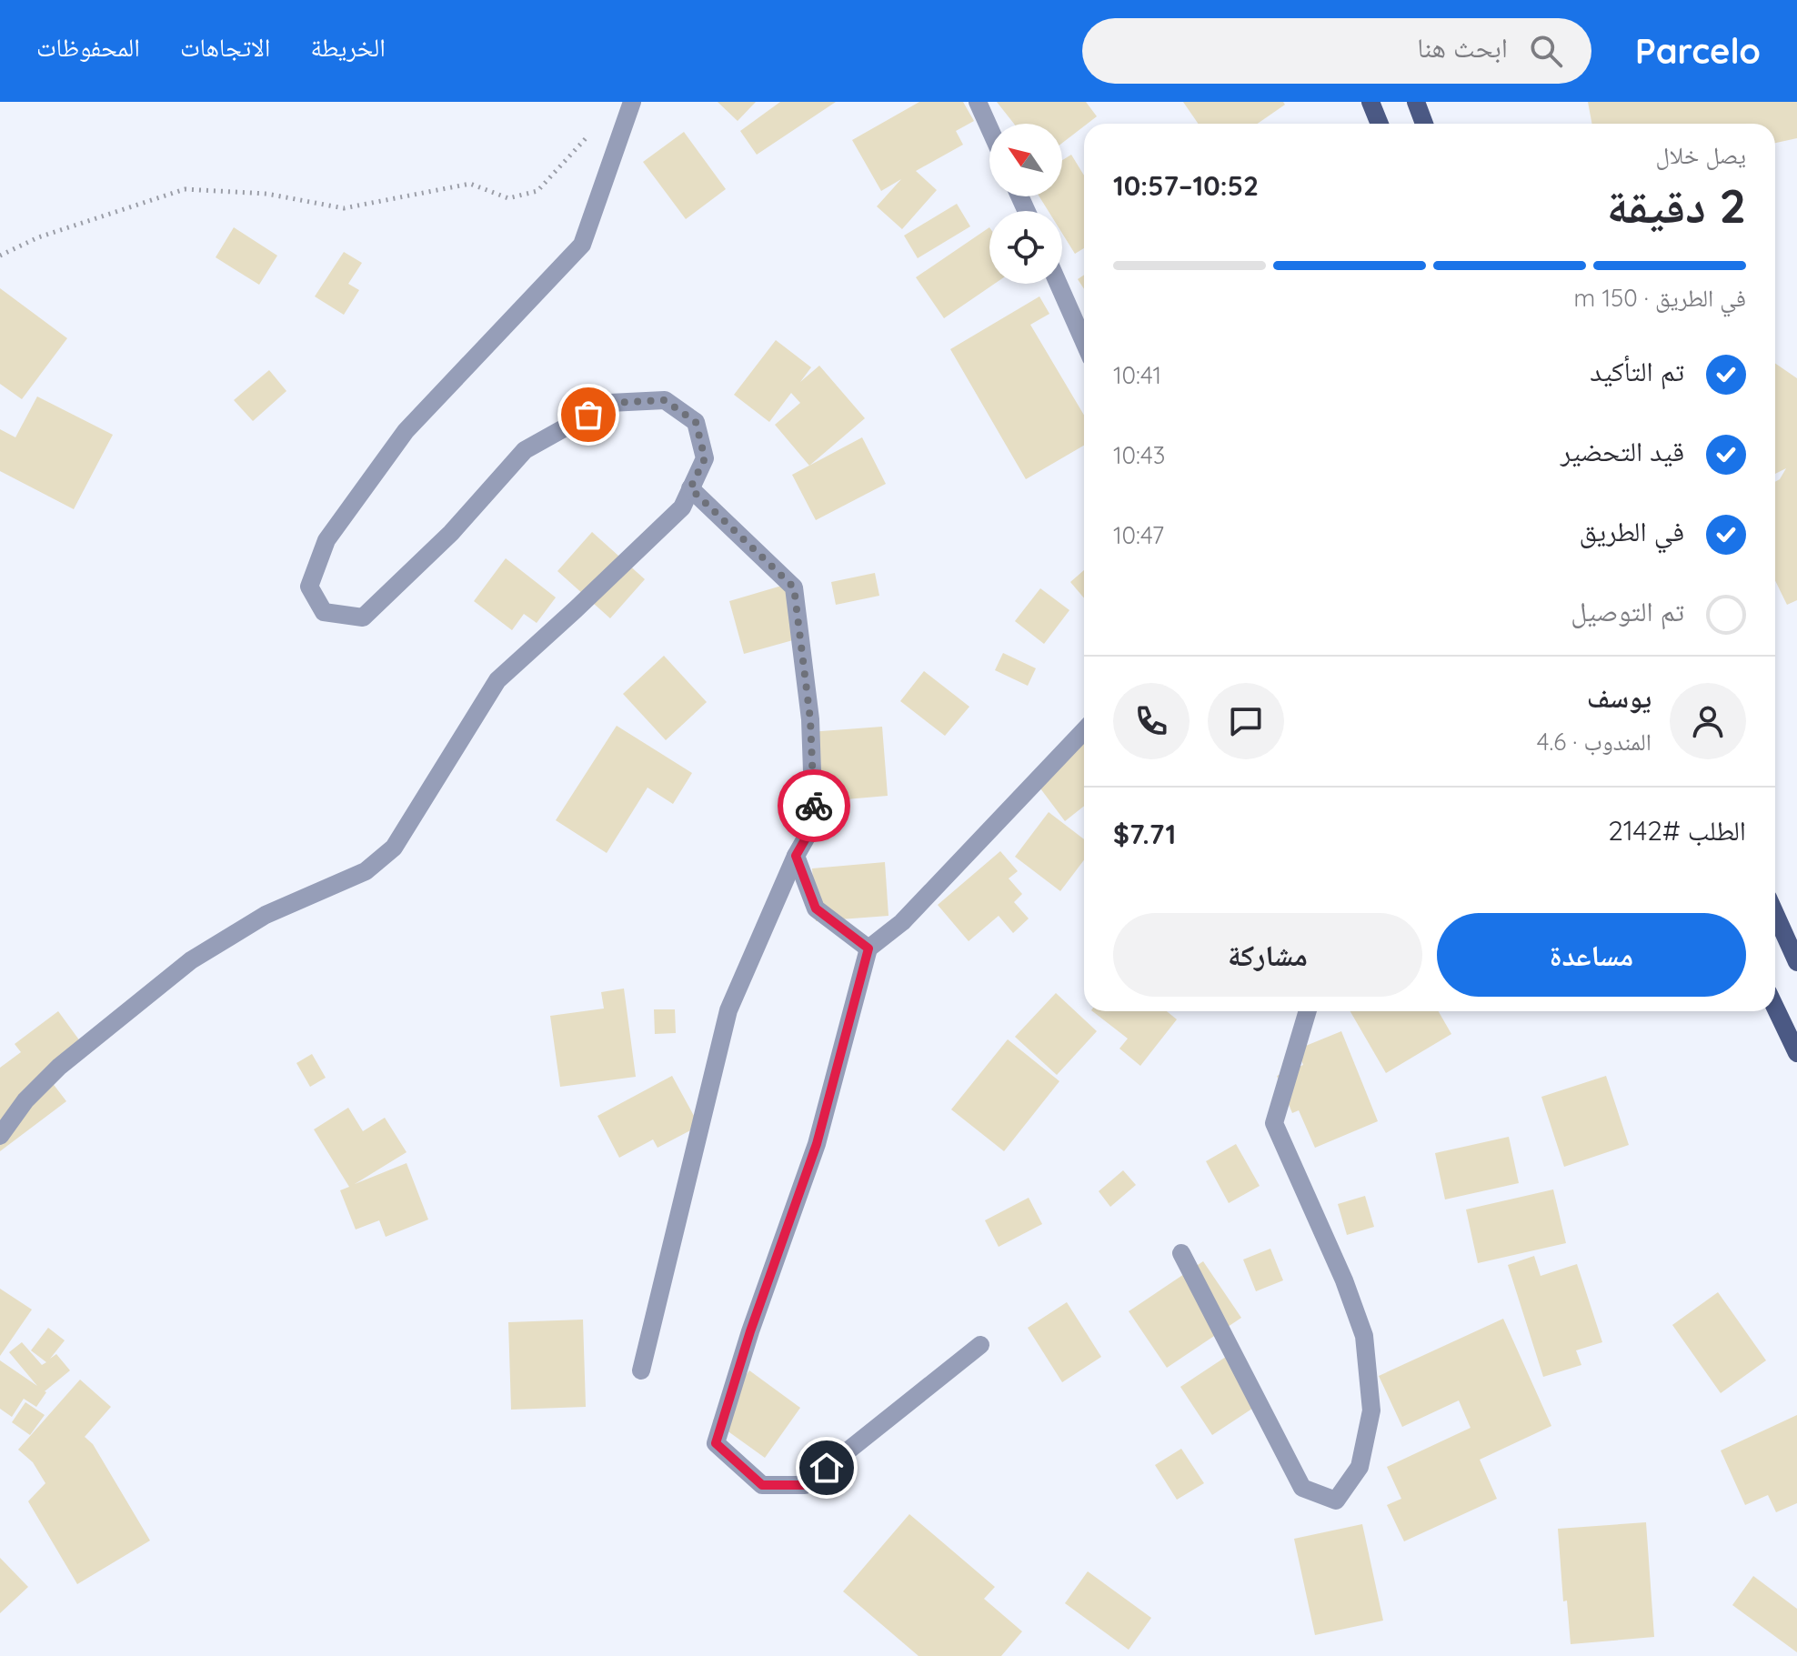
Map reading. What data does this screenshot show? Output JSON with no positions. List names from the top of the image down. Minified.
{"north":"top left","page":{"header":"Parcelo","search":"ابحث هنا","nav":["الخريطة","الاتجاهات","المحفوظات"],"heading":["2 دقيقة","يصل خلال","10:52–10:57"],"panel":["يوسف","المندوب · 4.6","الطلب #2142","$7.71"],"bar":"في الطريق · 150 m","list":[["تم التأكيد","10:41"],["قيد التحضير","10:43"],["في الطريق","10:47"],"تم التوصيل"],"buttons":["مساعدة","مشاركة"]}}
